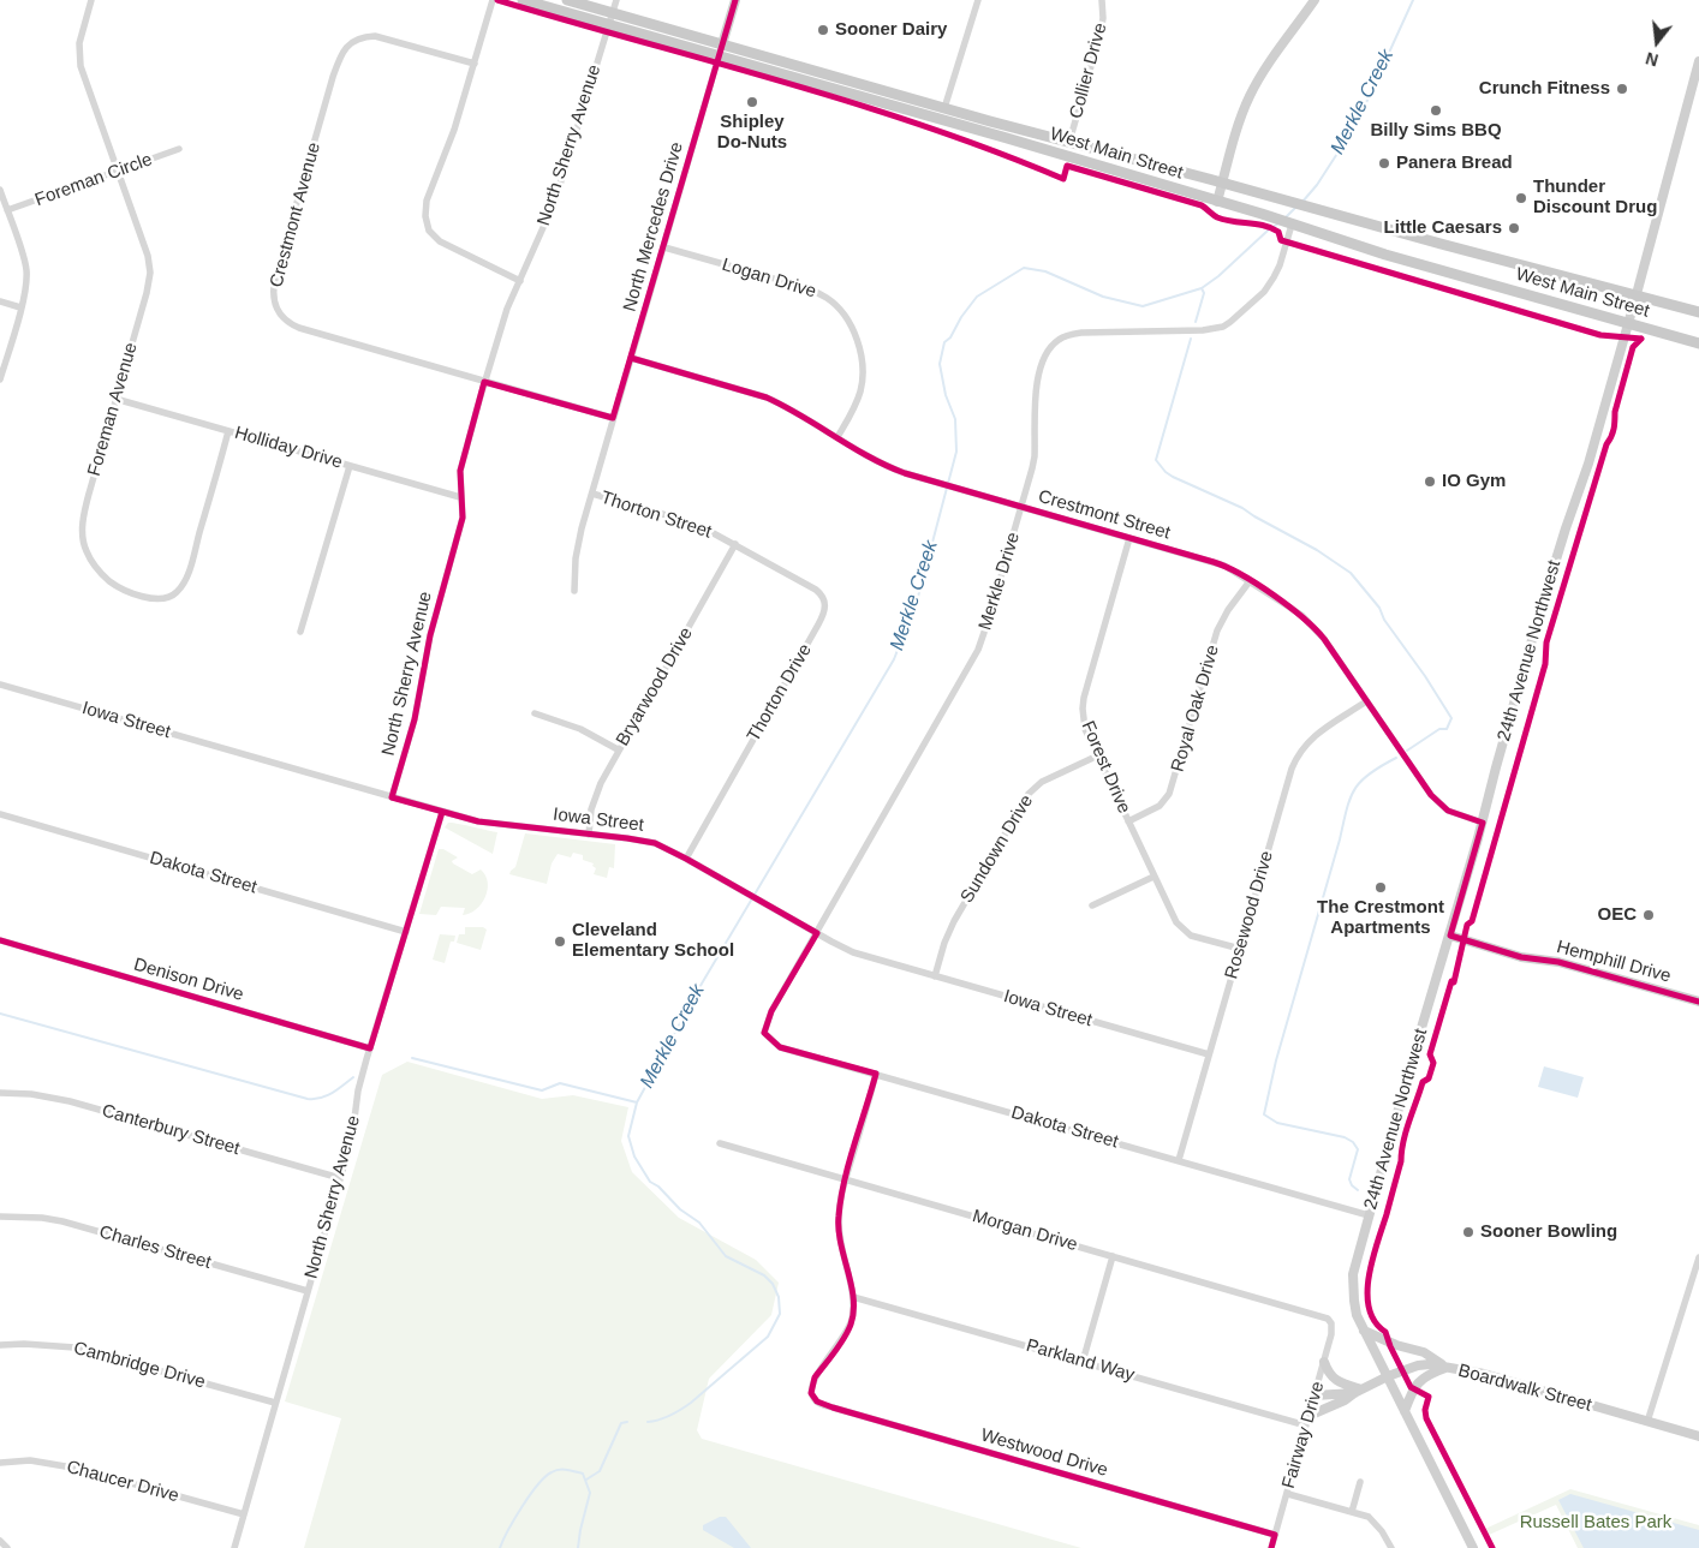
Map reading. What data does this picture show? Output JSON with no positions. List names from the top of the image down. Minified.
{"streets":{"main road":["West Main Street","24th Avenue Northwest","Hemphill Drive","Boardwalk Street"],"street":["Collier Drive","North Sherry Avenue","Foreman Circle","Crestmont Avenue","North Mercedes Drive","Logan Drive","Foreman Avenue","Holliday Drive","Thorton Street","Crestmont Street","Merkle Drive","Bryarwood Drive","Thorton Drive","Royal Oak Drive","Iowa Street","Forest Drive","Sundown Drive","Dakota Street","Rosewood Drive","Denison Drive","Canterbury Street","Morgan Drive","Charles Street","Parkland Way","Cambridge Drive","Fairway Drive","Westwood Drive","Chaucer Drive"]},"crossings":[["Collier Drive","West Main Street"],["North Sherry Avenue","West Main Street"],["North Sherry Avenue","Crestmont Avenue"],["North Sherry Avenue","Holliday Drive"],["North Sherry Avenue","Iowa Street"],["North Sherry Avenue","Dakota Street"],["North Sherry Avenue","Denison Drive"],["North Sherry Avenue","Canterbury Street"],["North Sherry Avenue","Charles Street"],["North Sherry Avenue","Cambridge Drive"],["North Sherry Avenue","Chaucer Drive"],["West Main Street","North Mercedes Drive"],["West Main Street","Merkle Drive"],["West Main Street","24th Avenue Northwest"],["Foreman Circle","Foreman Avenue"],["Crestmont Avenue","North Mercedes Drive"],["North Mercedes Drive","Logan Drive"],["North Mercedes Drive","Thorton Street"],["North Mercedes Drive","Crestmont Street"],["Logan Drive","Crestmont Street"],["Foreman Avenue","Holliday Drive"],["Thorton Street","Bryarwood Drive"],["Thorton Street","Thorton Drive"],["Crestmont Street","Merkle Drive"],["Crestmont Street","24th Avenue Northwest"],["Crestmont Street","Royal Oak Drive"],["Crestmont Street","Forest Drive"],["Crestmont Street","Rosewood Drive"],["Merkle Drive","Iowa Street"],["Merkle Drive","Dakota Street"],["24th Avenue Northwest","Dakota Street"],["24th Avenue Northwest","Hemphill Drive"],["24th Avenue Northwest","Boardwalk Street"],["Bryarwood Drive","Iowa Street"],["Thorton Drive","Iowa Street"],["Royal Oak Drive","Forest Drive"],["Iowa Street","Sundown Drive"],["Iowa Street","Rosewood Drive"],["Forest Drive","Sundown Drive"],["Forest Drive","Rosewood Drive"],["Dakota Street","Rosewood Drive"],["Morgan Drive","Fairway Drive"],["Parkland Way","Boardwalk Street"],["Parkland Way","Fairway Drive"],["Parkland Way","Westwood Drive"],["Boardwalk Street","Fairway Drive"],["Fairway Drive","Westwood Drive"]],"water":["Merkle Creek"],"parks":["Russell Bates Park"],"places":["Sooner Dairy","Crunch Fitness","Shipley Do-Nuts","Billy Sims BBQ","Panera Bread","Thunder Discount Drug","Little Caesars","IO Gym","The Crestmont Apartments","OEC","Cleveland Elementary School","Sooner Bowling"],"north":"bottom"}
